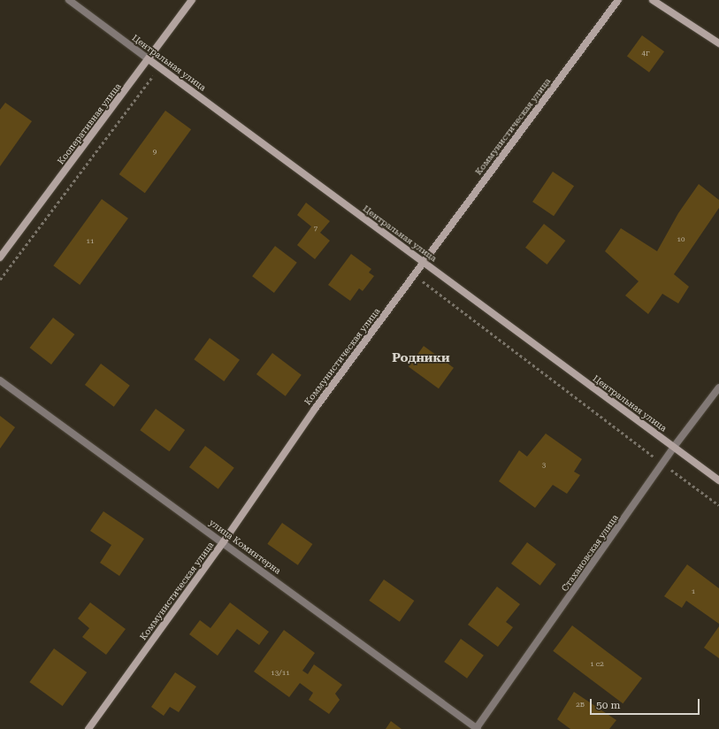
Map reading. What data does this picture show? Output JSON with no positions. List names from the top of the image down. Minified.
{"streets":{"street":["Центральная улица","Кооперативная улица","Коммунистическая улица","улица Коминтерна","Стахановская улица"]},"crossings":[["Центральная улица","Кооперативная улица"],["Центральная улица","Коммунистическая улица"],["Центральная улица","Стахановская улица"],["Коммунистическая улица","улица Коминтерна"],["улица Коминтерна","Стахановская улица"]],"districts":["Родники"],"house_numbers":["4Г","9","7","10","11","3","1","1 с2","13/11","2Б"],"scale_bar":"50 m"}
